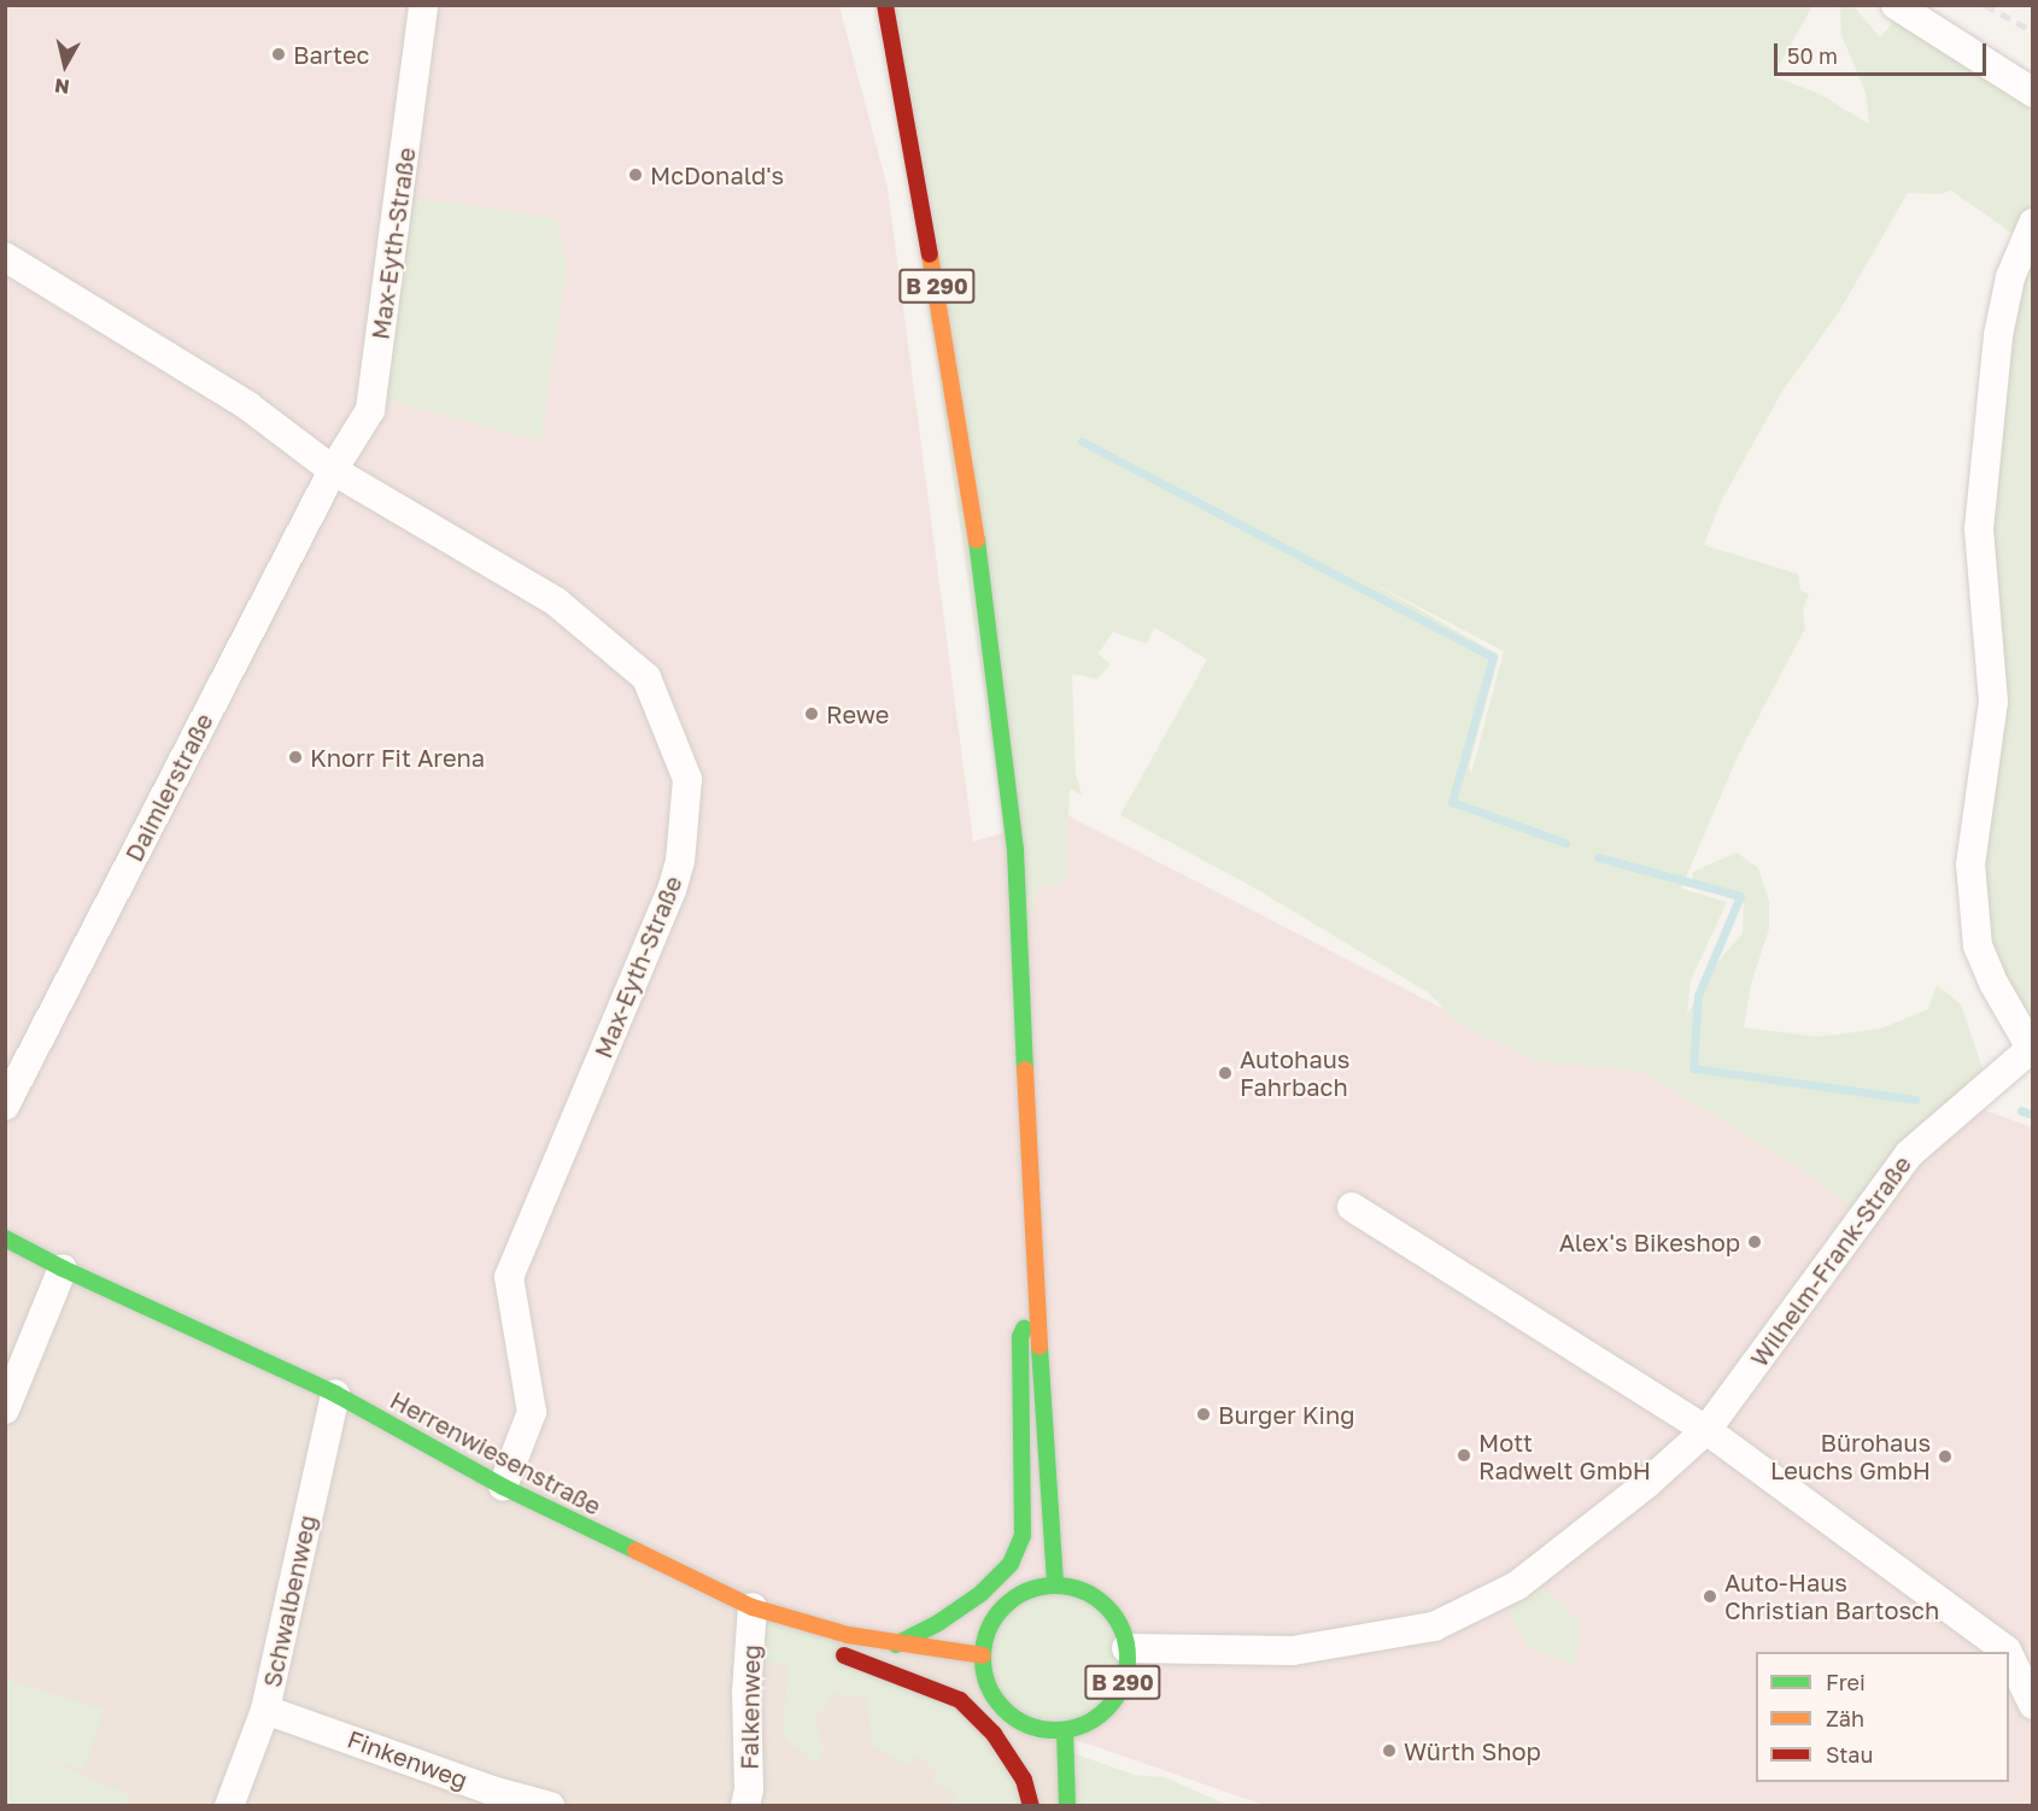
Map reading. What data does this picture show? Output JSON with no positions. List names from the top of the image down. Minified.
{"streets":{"main road":["B 290","Herrenwiesenstraße"],"street":["Max-Eyth-Straße","Daimlerstraße","Wilhelm-Frank-Straße","Schwalbenweg","Falkenweg","Finkenweg"]},"crossings":[["Max-Eyth-Straße","Daimlerstraße"],["Max-Eyth-Straße","Herrenwiesenstraße"],["B 290","Wilhelm-Frank-Straße"],["B 290","Herrenwiesenstraße"],["Wilhelm-Frank-Straße","Herrenwiesenstraße"],["Herrenwiesenstraße","Schwalbenweg"],["Herrenwiesenstraße","Falkenweg"],["Schwalbenweg","Finkenweg"]],"places":["Bartec","McDonald's","Rewe","Knorr Fit Arena","Autohaus Fahrbach","Alex's Bikeshop","Burger King","Mott Radwelt GmbH","Bürohaus Leuchs GmbH","Auto-Haus Christian Bartosch","Würth Shop"],"legend":["Frei","Zäh","Stau"],"scale_bar":"50 m","north":"bottom"}
